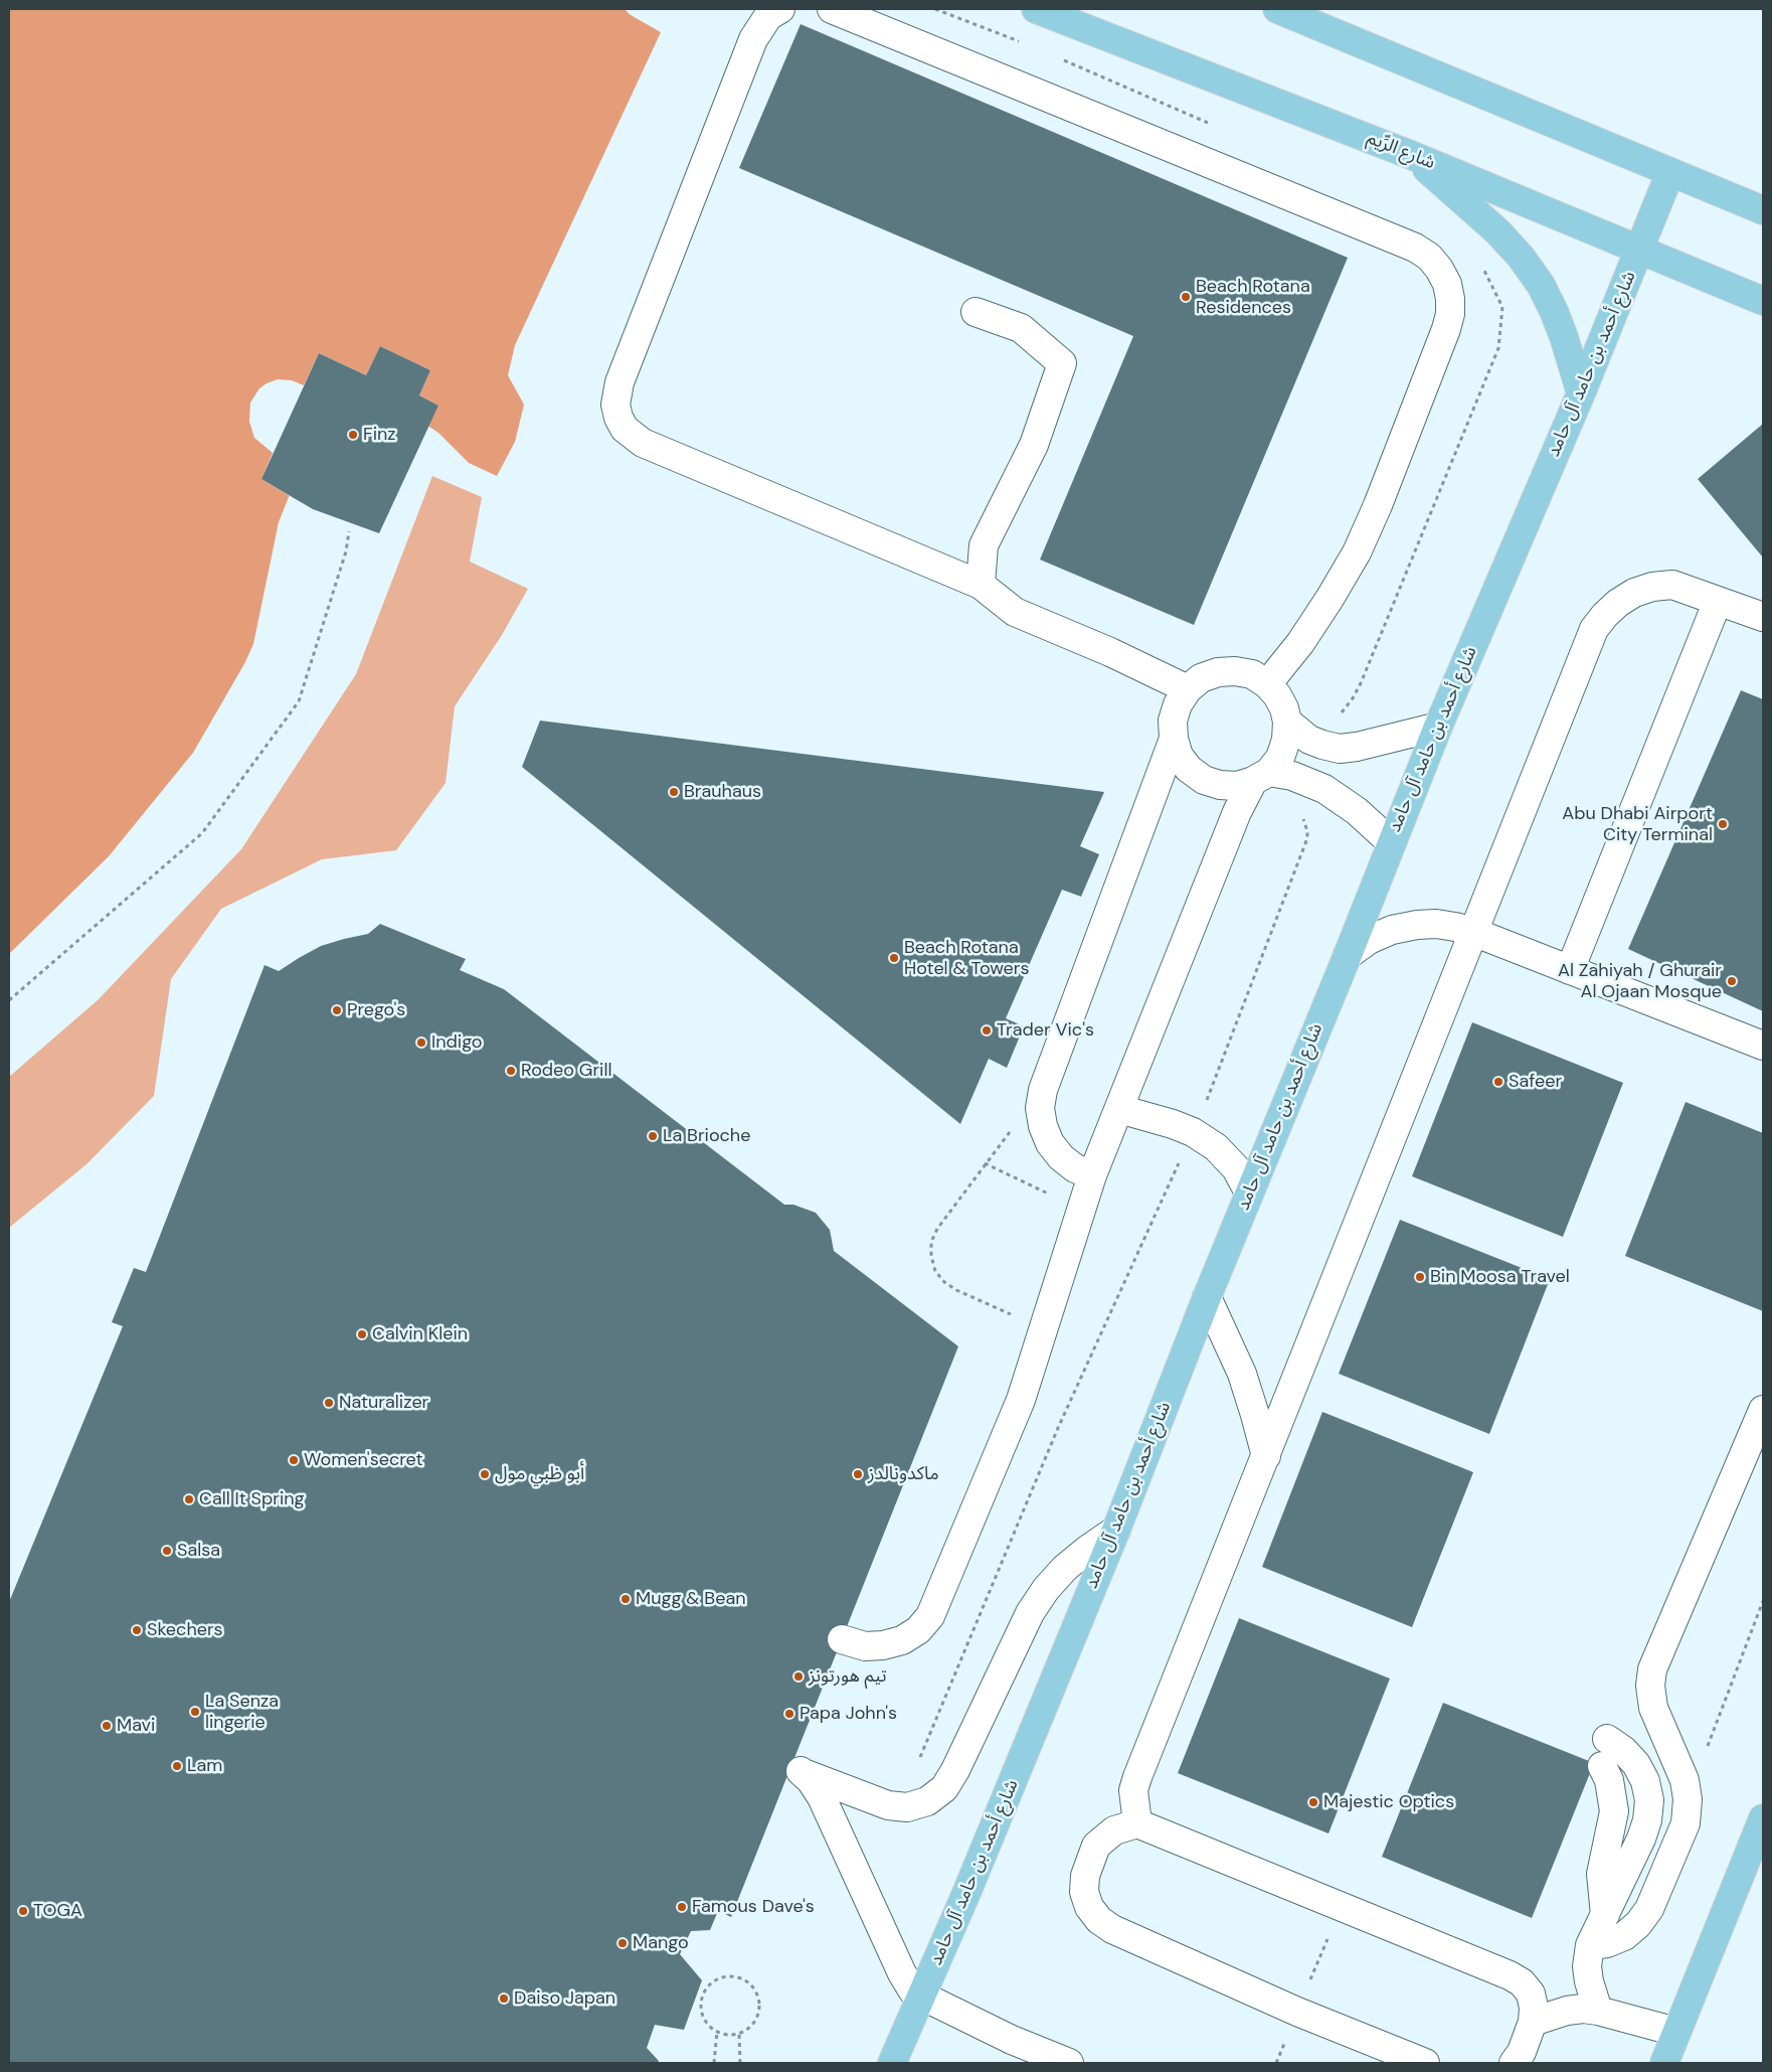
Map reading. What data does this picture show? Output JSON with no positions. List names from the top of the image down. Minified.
{"streets":{"main road":["شارع الرِّيم","شارع أحمد بن حامد آل حامد"]},"crossings":[["شارع الرِّيم","شارع أحمد بن حامد آل حامد"]],"places":["Beach Rotana Residences","Finz","Brauhaus","Abu Dhabi Airport City Terminal","Beach Rotana Hotel & Towers","Al Zahiyah / Ghurair Al Ojaan Mosque","Prego's","Trader Vic's","Indigo","Rodeo Grill","Safeer","La Brioche","Bin Moosa Travel","Calvin Klein","Naturalizer","Women'secret","أبو ظبي مول","ماكدونالدز","Call It Spring","Salsa","Mugg & Bean","Skechers","تيم هورتونز","La Senza lingerie","Papa John's","Mavi","Lam","Majestic Optics","Famous Dave's","TOGA","Mango","Daiso Japan"]}
